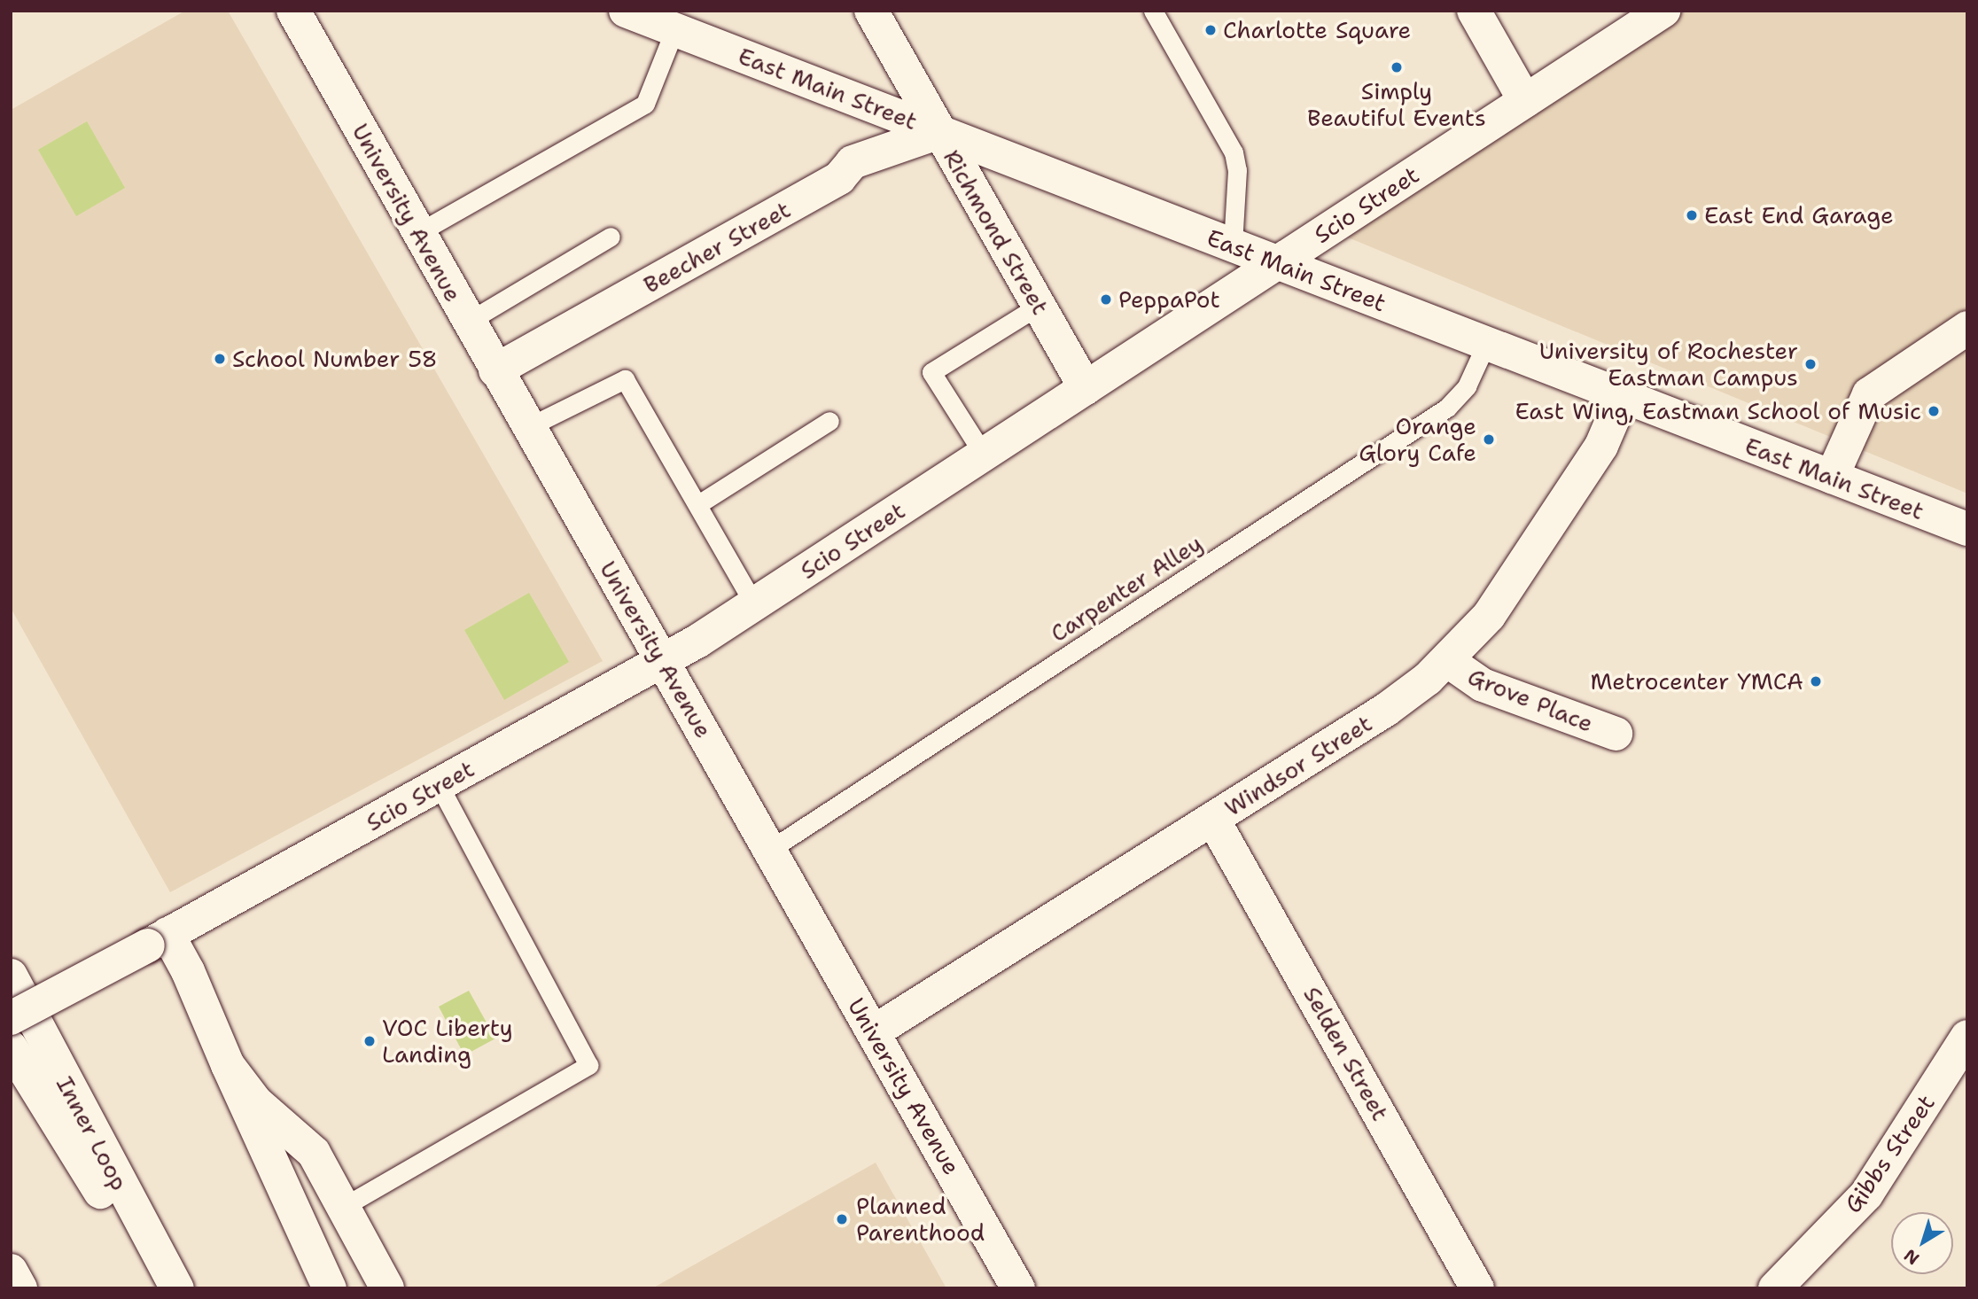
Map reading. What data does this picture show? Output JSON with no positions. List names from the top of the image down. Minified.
{"streets":{"main road":["East Main Street","Scio Street","University Avenue","Richmond Street","Beecher Street","Grove Place","Windsor Street","Selden Street","Inner Loop","Gibbs Street"],"lane":["Carpenter Alley"]},"crossings":[["East Main Street","Scio Street"],["East Main Street","Richmond Street"],["East Main Street","Beecher Street"],["East Main Street","Carpenter Alley"],["East Main Street","Windsor Street"],["Scio Street","University Avenue"],["Scio Street","Richmond Street"],["University Avenue","Beecher Street"],["University Avenue","Carpenter Alley"],["University Avenue","Windsor Street"],["Richmond Street","Beecher Street"],["Grove Place","Windsor Street"],["Windsor Street","Selden Street"]],"places":["Charlotte Square","Simply Beautiful Events","East End Garage","PeppaPot","School Number 58","University of Rochester Eastman Campus","East Wing, Eastman School of Music","Orange Glory Cafe","Metrocenter YMCA","VOC Liberty Landing","Planned Parenthood"],"north":"bottom left"}
